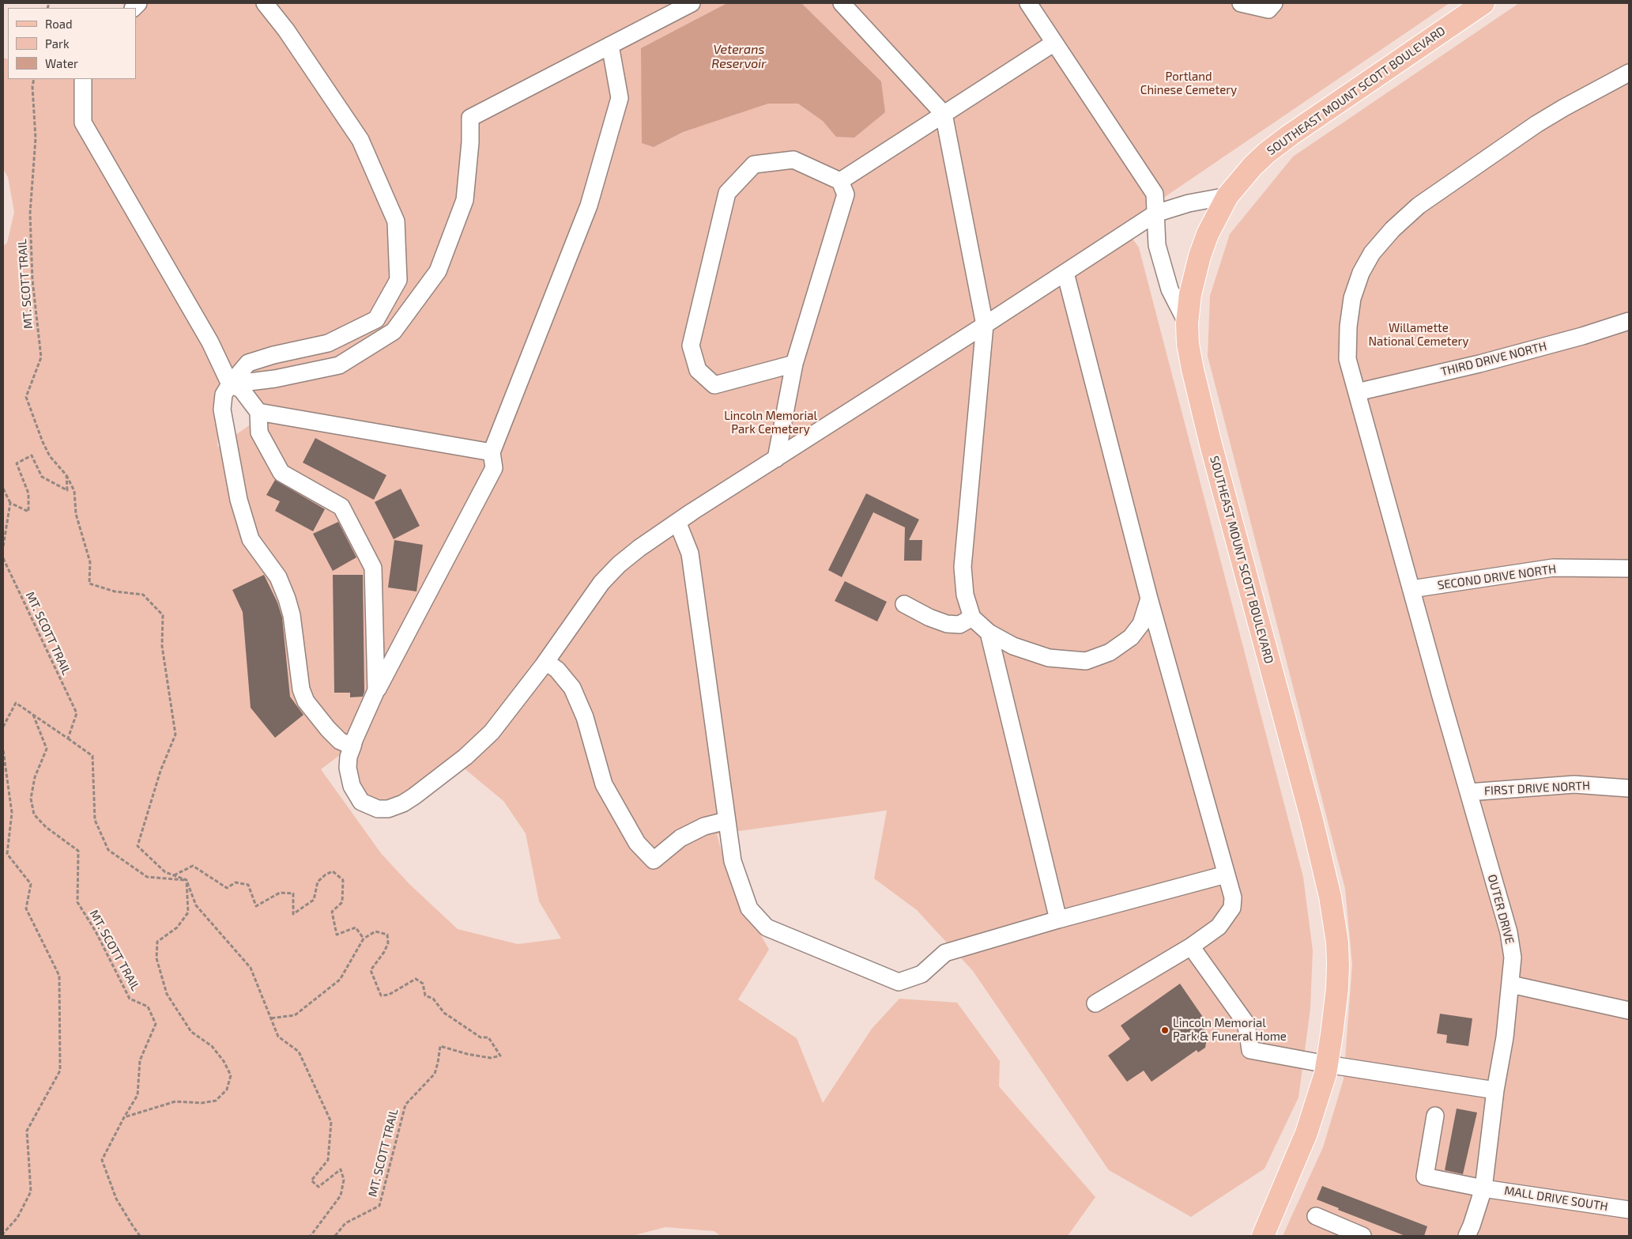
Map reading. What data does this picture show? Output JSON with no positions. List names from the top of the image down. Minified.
{"streets":{"main road":["SOUTHEAST MOUNT SCOTT BOULEVARD"],"street":["THIRD DRIVE NORTH","SECOND DRIVE NORTH","FIRST DRIVE NORTH","OUTER DRIVE","MALL DRIVE SOUTH"],"path":["MT. SCOTT TRAIL"]},"crossings":[["THIRD DRIVE NORTH","OUTER DRIVE"],["SECOND DRIVE NORTH","OUTER DRIVE"],["FIRST DRIVE NORTH","OUTER DRIVE"],["OUTER DRIVE","MALL DRIVE SOUTH"]],"water":["Veterans Reservoir"],"parks":["Portland Chinese Cemetery","Willamette National Cemetery","Lincoln Memorial Park Cemetery"],"places":["Lincoln Memorial Park & Funeral Home"],"legend":["Road","Park","Water"]}
